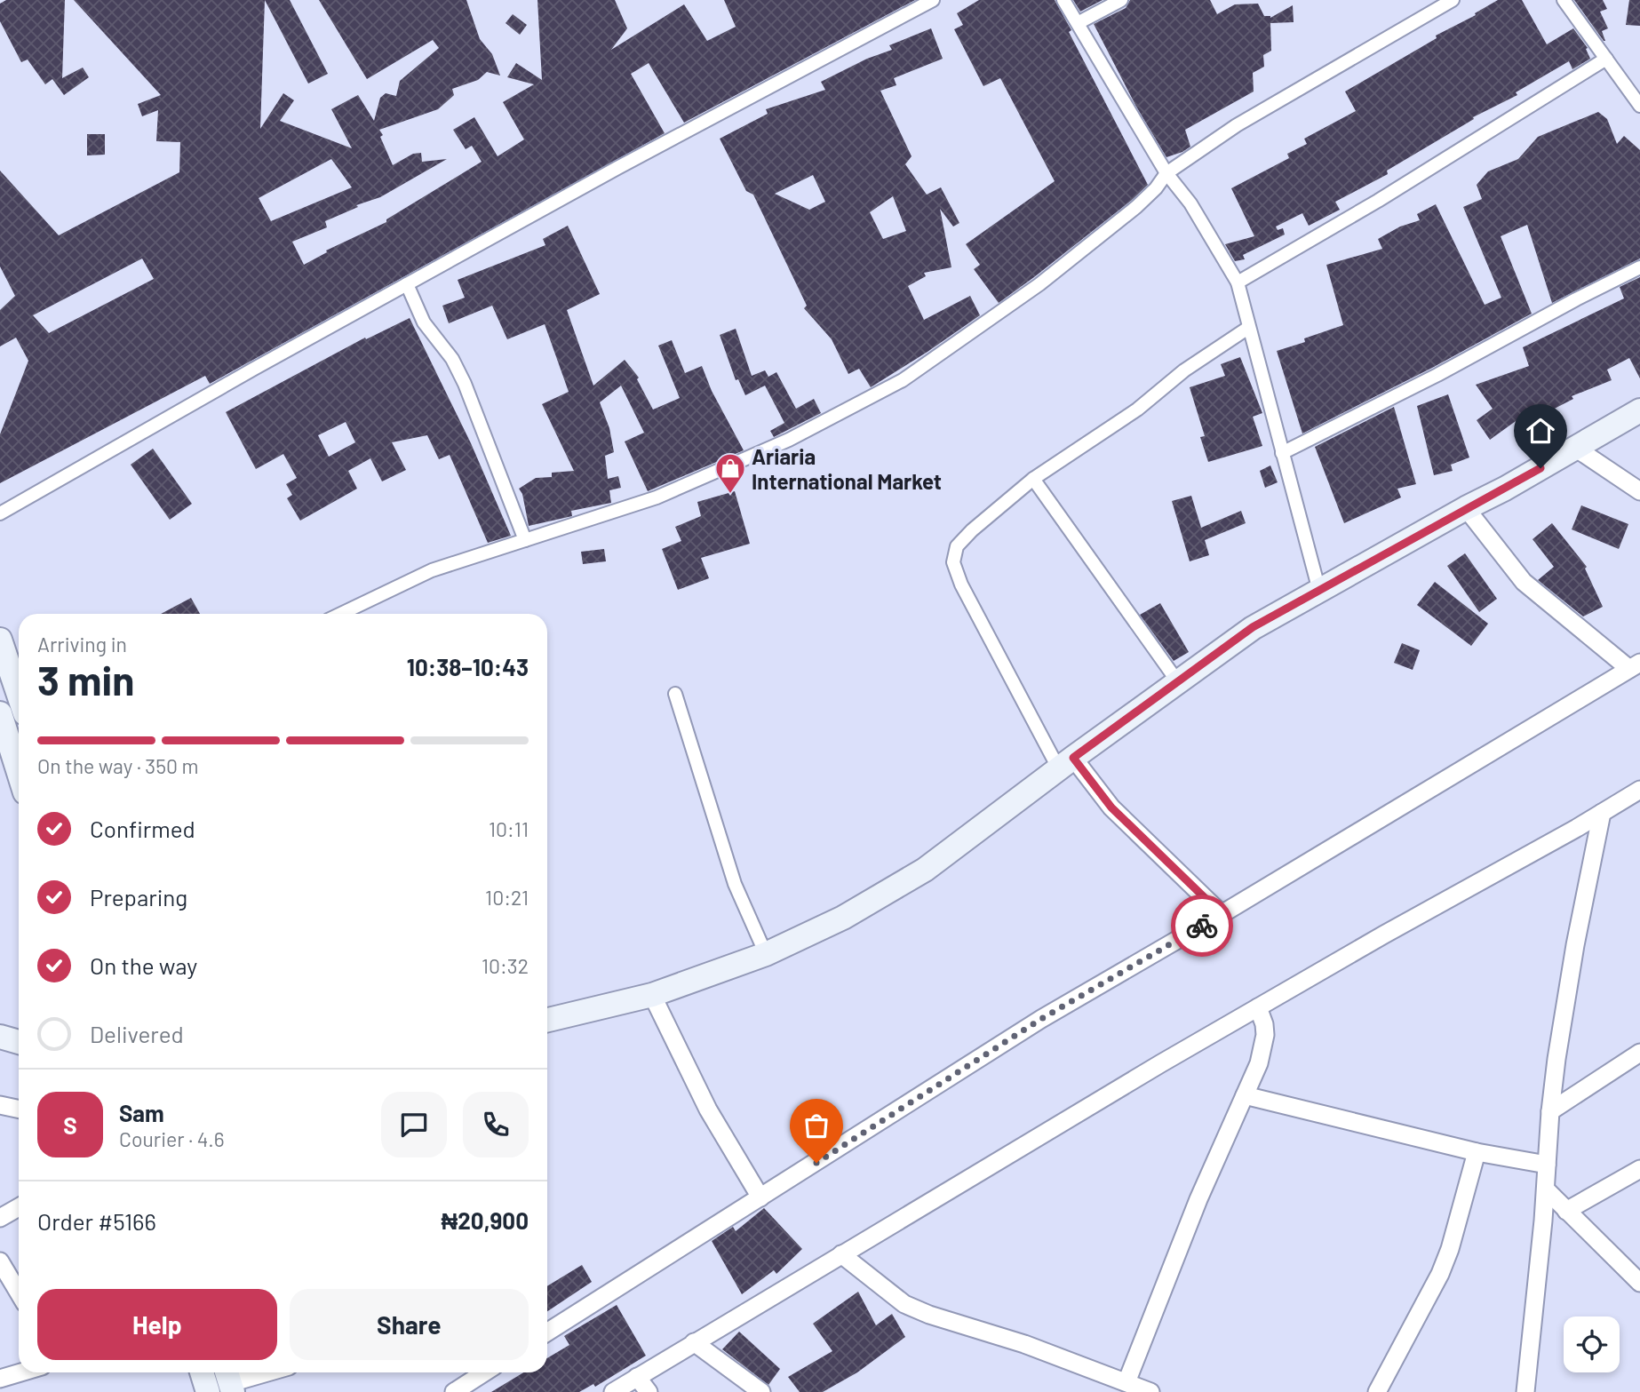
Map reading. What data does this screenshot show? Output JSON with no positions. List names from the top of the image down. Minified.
{"places":{"shop":["Ariaria International Market"]},"page":{"heading":["3 min","Arriving in","10:38–10:43"],"panel":["Sam","Courier · 4.6","Order #5166","₦20,900"],"bar":"On the way · 350 m","list":[["Confirmed","10:11"],["Preparing","10:21"],["On the way","10:32"],"Delivered"],"round":"S","buttons":["Help","Share"]}}
